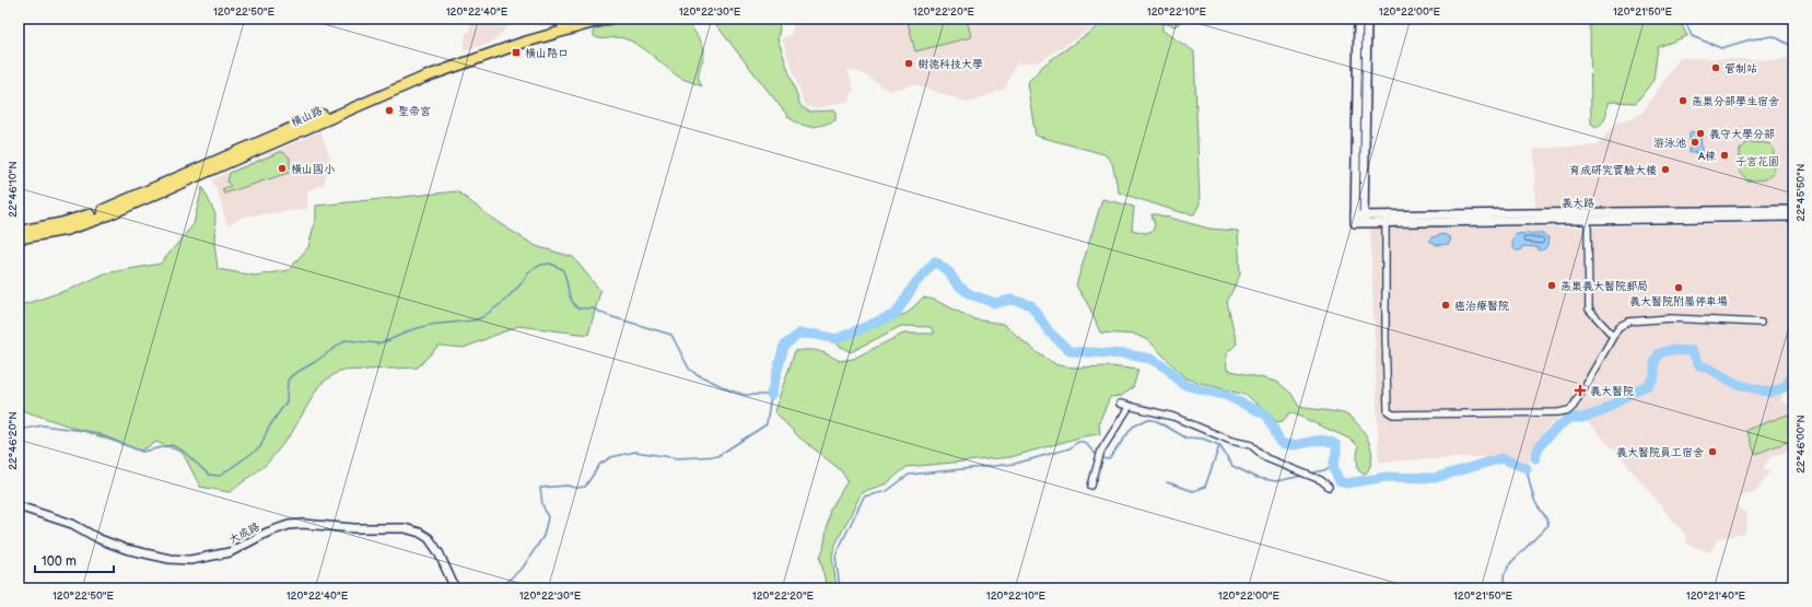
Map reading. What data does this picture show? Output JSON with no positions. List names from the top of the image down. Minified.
{"streets":{"main road":["橫山路"],"street":["義大路","大成路"]},"parks":["子宮花園"],"places":{"transit":["橫山路口"],"other":["樹德科技大學","管制站","燕巢分部學生宿舍","聖帝宮","義守大學分部","游泳池","A棟","橫山國小","育成研究實驗大樓","燕巢義大醫院郵局","義大醫院附屬停車場","癌治療醫院","義大醫院員工宿舍"],"health":["義大醫院"]},"scale_bar":"100 m","coordinates":["120°22'50\"E","120°22'40\"E","120°22'30\"E","120°22'20\"E","120°22'10\"E","120°22'00\"E","120°21'50\"E","22°46'10\"N","22°45'50\"N","22°46'20\"N","22°46'00\"N","120°21'40\"E"]}
